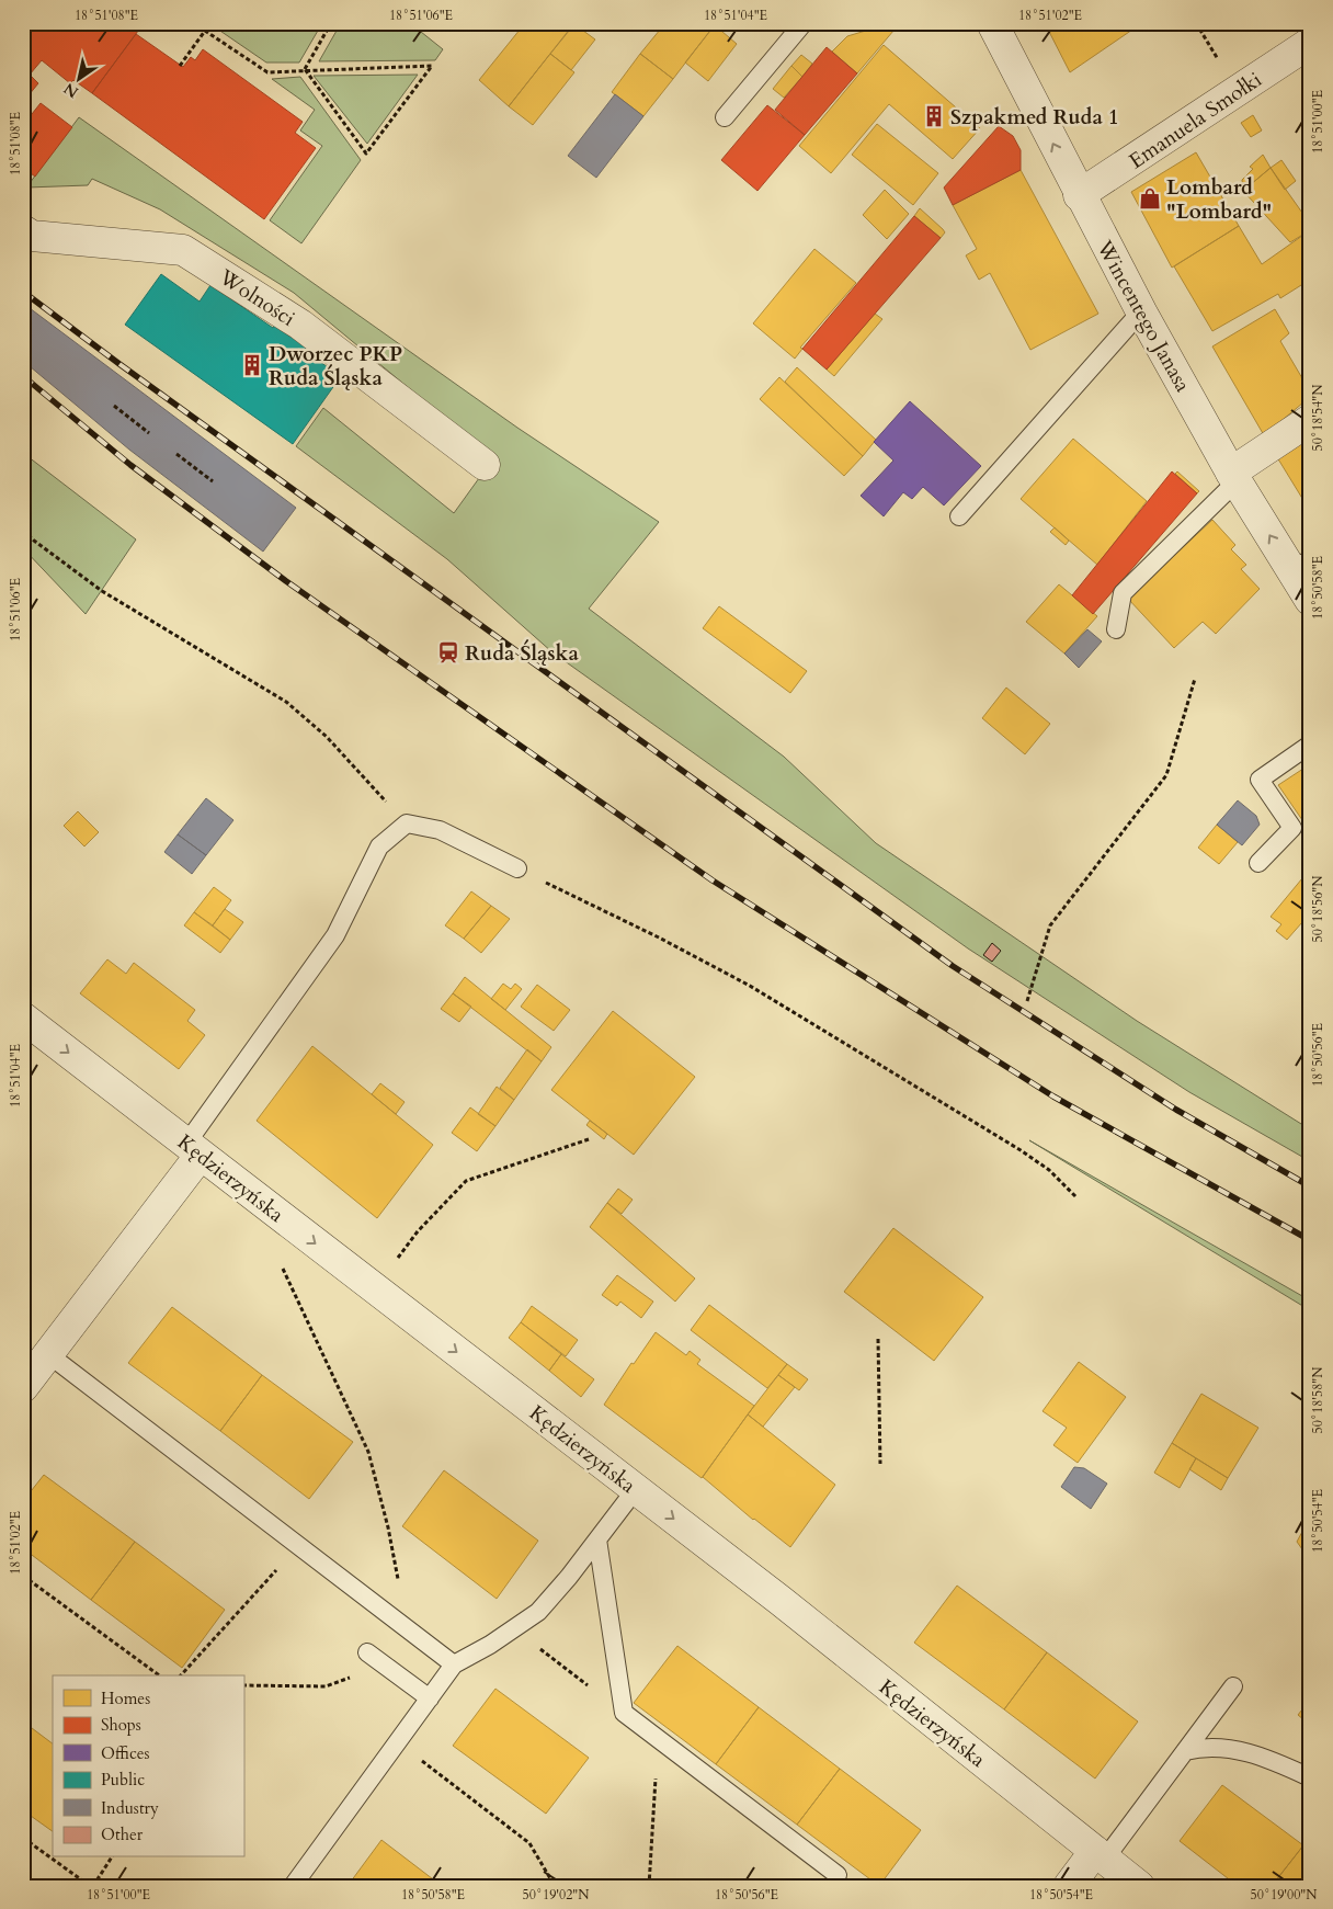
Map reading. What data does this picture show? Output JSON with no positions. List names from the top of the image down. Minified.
{"streets":{"street":["Emanuela Smołki","Wolności","Wincentego Janasa","Kędzierzyńska"]},"crossings":[["Emanuela Smołki","Wincentego Janasa"]],"one_way":["Wincentego Janasa","Kędzierzyńska"],"places":{"building":["Szpakmed Ruda 1","Dworzec PKP Ruda Śląska"],"shop":["Lombard \"Lombard\""],"station":["Ruda Śląska"]},"legend":["Homes","Shops","Offices","Public","Industry","Other"],"north":"bottom left","coordinates":["18°51'08\"E","18°51'06\"E","18°51'04\"E","18°51'02\"E","18°51'00\"E","50°18'54\"N","18°50'58\"E","50°18'56\"N","18°50'56\"E","50°18'58\"N","18°50'54\"E","50°19'02\"N","50°19'00\"N"]}
